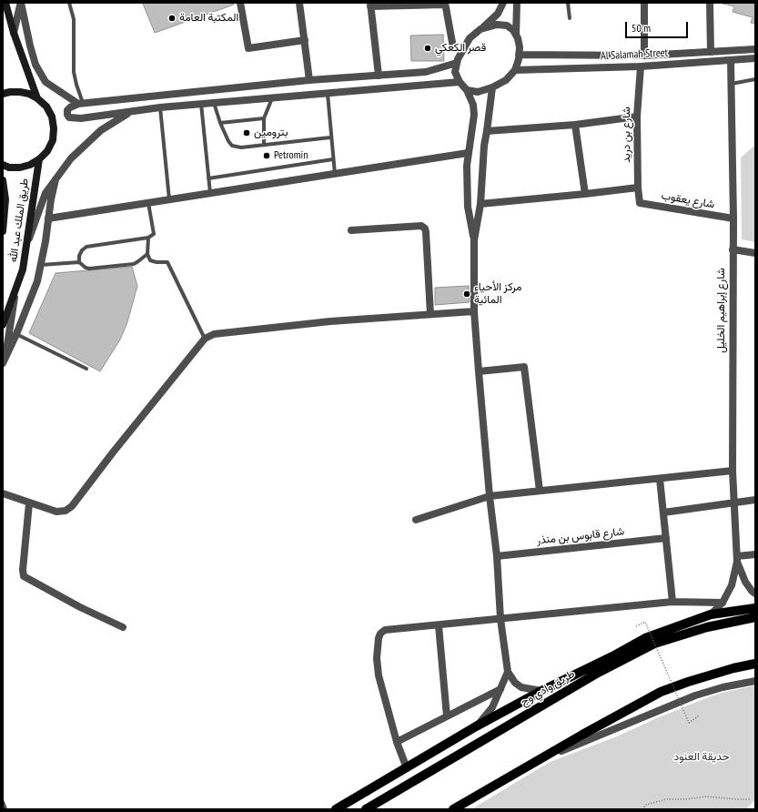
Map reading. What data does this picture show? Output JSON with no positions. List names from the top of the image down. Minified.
{"streets":{"main road":["طريق الملك عبد الله","طريق وادي وج"],"street":["Al Salamah Street","شارع بن دريد","شارع يعقوب","شارع إبراهيم الخليل","شارع قابوس بن منذر"]},"crossings":[["Al Salamah Street","شارع بن دريد"],["Al Salamah Street","شارع إبراهيم الخليل"],["شارع بن دريد","شارع يعقوب"],["شارع يعقوب","شارع إبراهيم الخليل"]],"parks":["حديقة العنود"],"places":["المكتبة العامة","قصر الكعكي","بترومين","Petromin","مركز الأحياء المائية"],"scale_bar":"50 m"}
